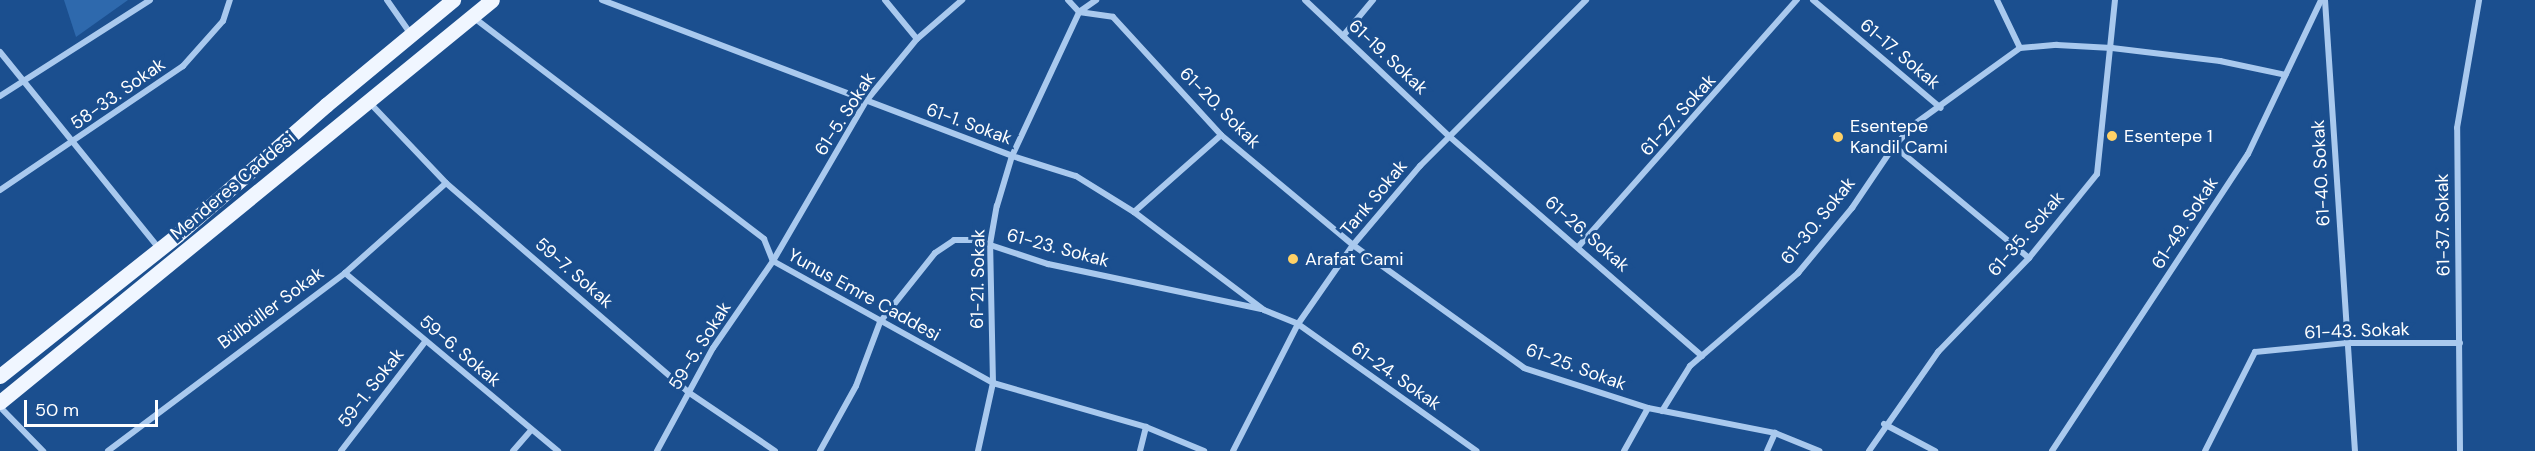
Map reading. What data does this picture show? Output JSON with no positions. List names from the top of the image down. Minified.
{"streets":{"main road":["Menderes Caddesi"],"street":["61-17. Sokak","61-19. Sokak","58-33. Sokak","61-20. Sokak","61-5. Sokak","61-27. Sokak","61-1. Sokak","61-40. Sokak","Tarık Sokak","61-30. Sokak","61-49. Sokak","61-37. Sokak","61-26. Sokak","61-35. Sokak","61-23. Sokak","59-7. Sokak","61-21. Sokak","Yunus Emre Caddesi","Bülbüller Sokak","61-43. Sokak","59-5. Sokak","59-6. Sokak","61-25. Sokak","61-24. Sokak","59-1. Sokak"]},"crossings":[["61-17. Sokak","61-30. Sokak"],["61-19. Sokak","Tarık Sokak"],["61-19. Sokak","61-26. Sokak"],["61-20. Sokak","Tarık Sokak"],["61-20. Sokak","61-21. Sokak"],["61-20. Sokak","61-25. Sokak"],["61-5. Sokak","61-1. Sokak"],["61-5. Sokak","Yunus Emre Caddesi"],["61-5. Sokak","59-5. Sokak"],["61-27. Sokak","61-26. Sokak"],["61-1. Sokak","Tarık Sokak"],["61-1. Sokak","61-23. Sokak"],["61-1. Sokak","61-21. Sokak"],["61-1. Sokak","61-24. Sokak"],["61-40. Sokak","61-49. Sokak"],["61-40. Sokak","61-43. Sokak"],["Menderes Caddesi","59-7. Sokak"],["Menderes Caddesi","Yunus Emre Caddesi"],["Tarık Sokak","61-26. Sokak"],["Tarık Sokak","61-25. Sokak"],["Tarık Sokak","61-24. Sokak"],["61-30. Sokak","61-26. Sokak"],["61-30. Sokak","61-25. Sokak"],["61-37. Sokak","61-43. Sokak"],["61-23. Sokak","61-21. Sokak"],["61-23. Sokak","Yunus Emre Caddesi"],["59-7. Sokak","Bülbüller Sokak"],["59-7. Sokak","59-5. Sokak"],["61-21. Sokak","Yunus Emre Caddesi"],["Yunus Emre Caddesi","59-5. Sokak"],["Bülbüller Sokak","59-6. Sokak"],["59-6. Sokak","59-1. Sokak"]],"places":["Esentepe 1","Esentepe Kandil Cami","Arafat Cami"],"scale_bar":"50 m"}
